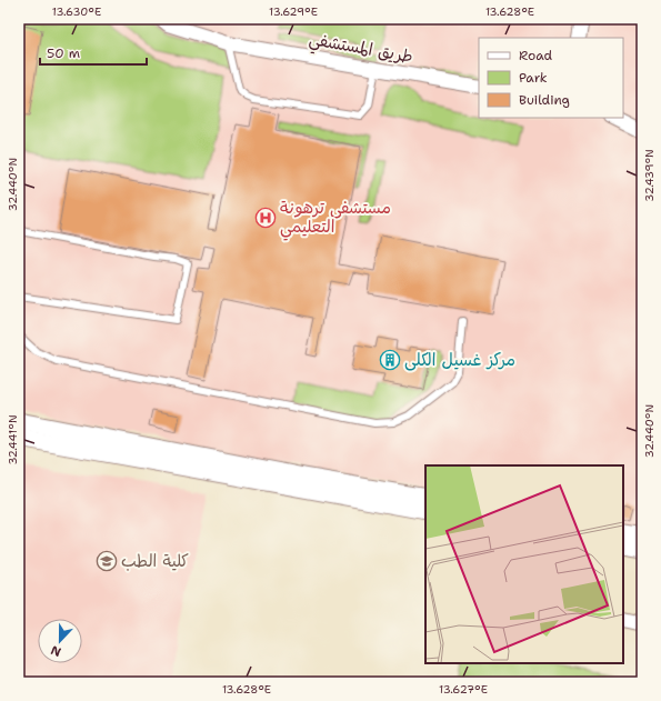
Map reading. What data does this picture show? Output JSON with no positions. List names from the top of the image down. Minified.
{"streets":{"street":["طريق المستشفي"]},"places":{"hospital":["مستشفى ترهونة التعليمي"],"building":["مركز غسيل الكلى"],"school or university":["كلية الطب"]},"legend":["Road","Park","Building"],"scale_bar":"50 m","north":"bottom","coordinates":["13.630°E","13.629°E","13.628°E","32.439°N","32.440°N","32.441°N","13.627°E"]}
